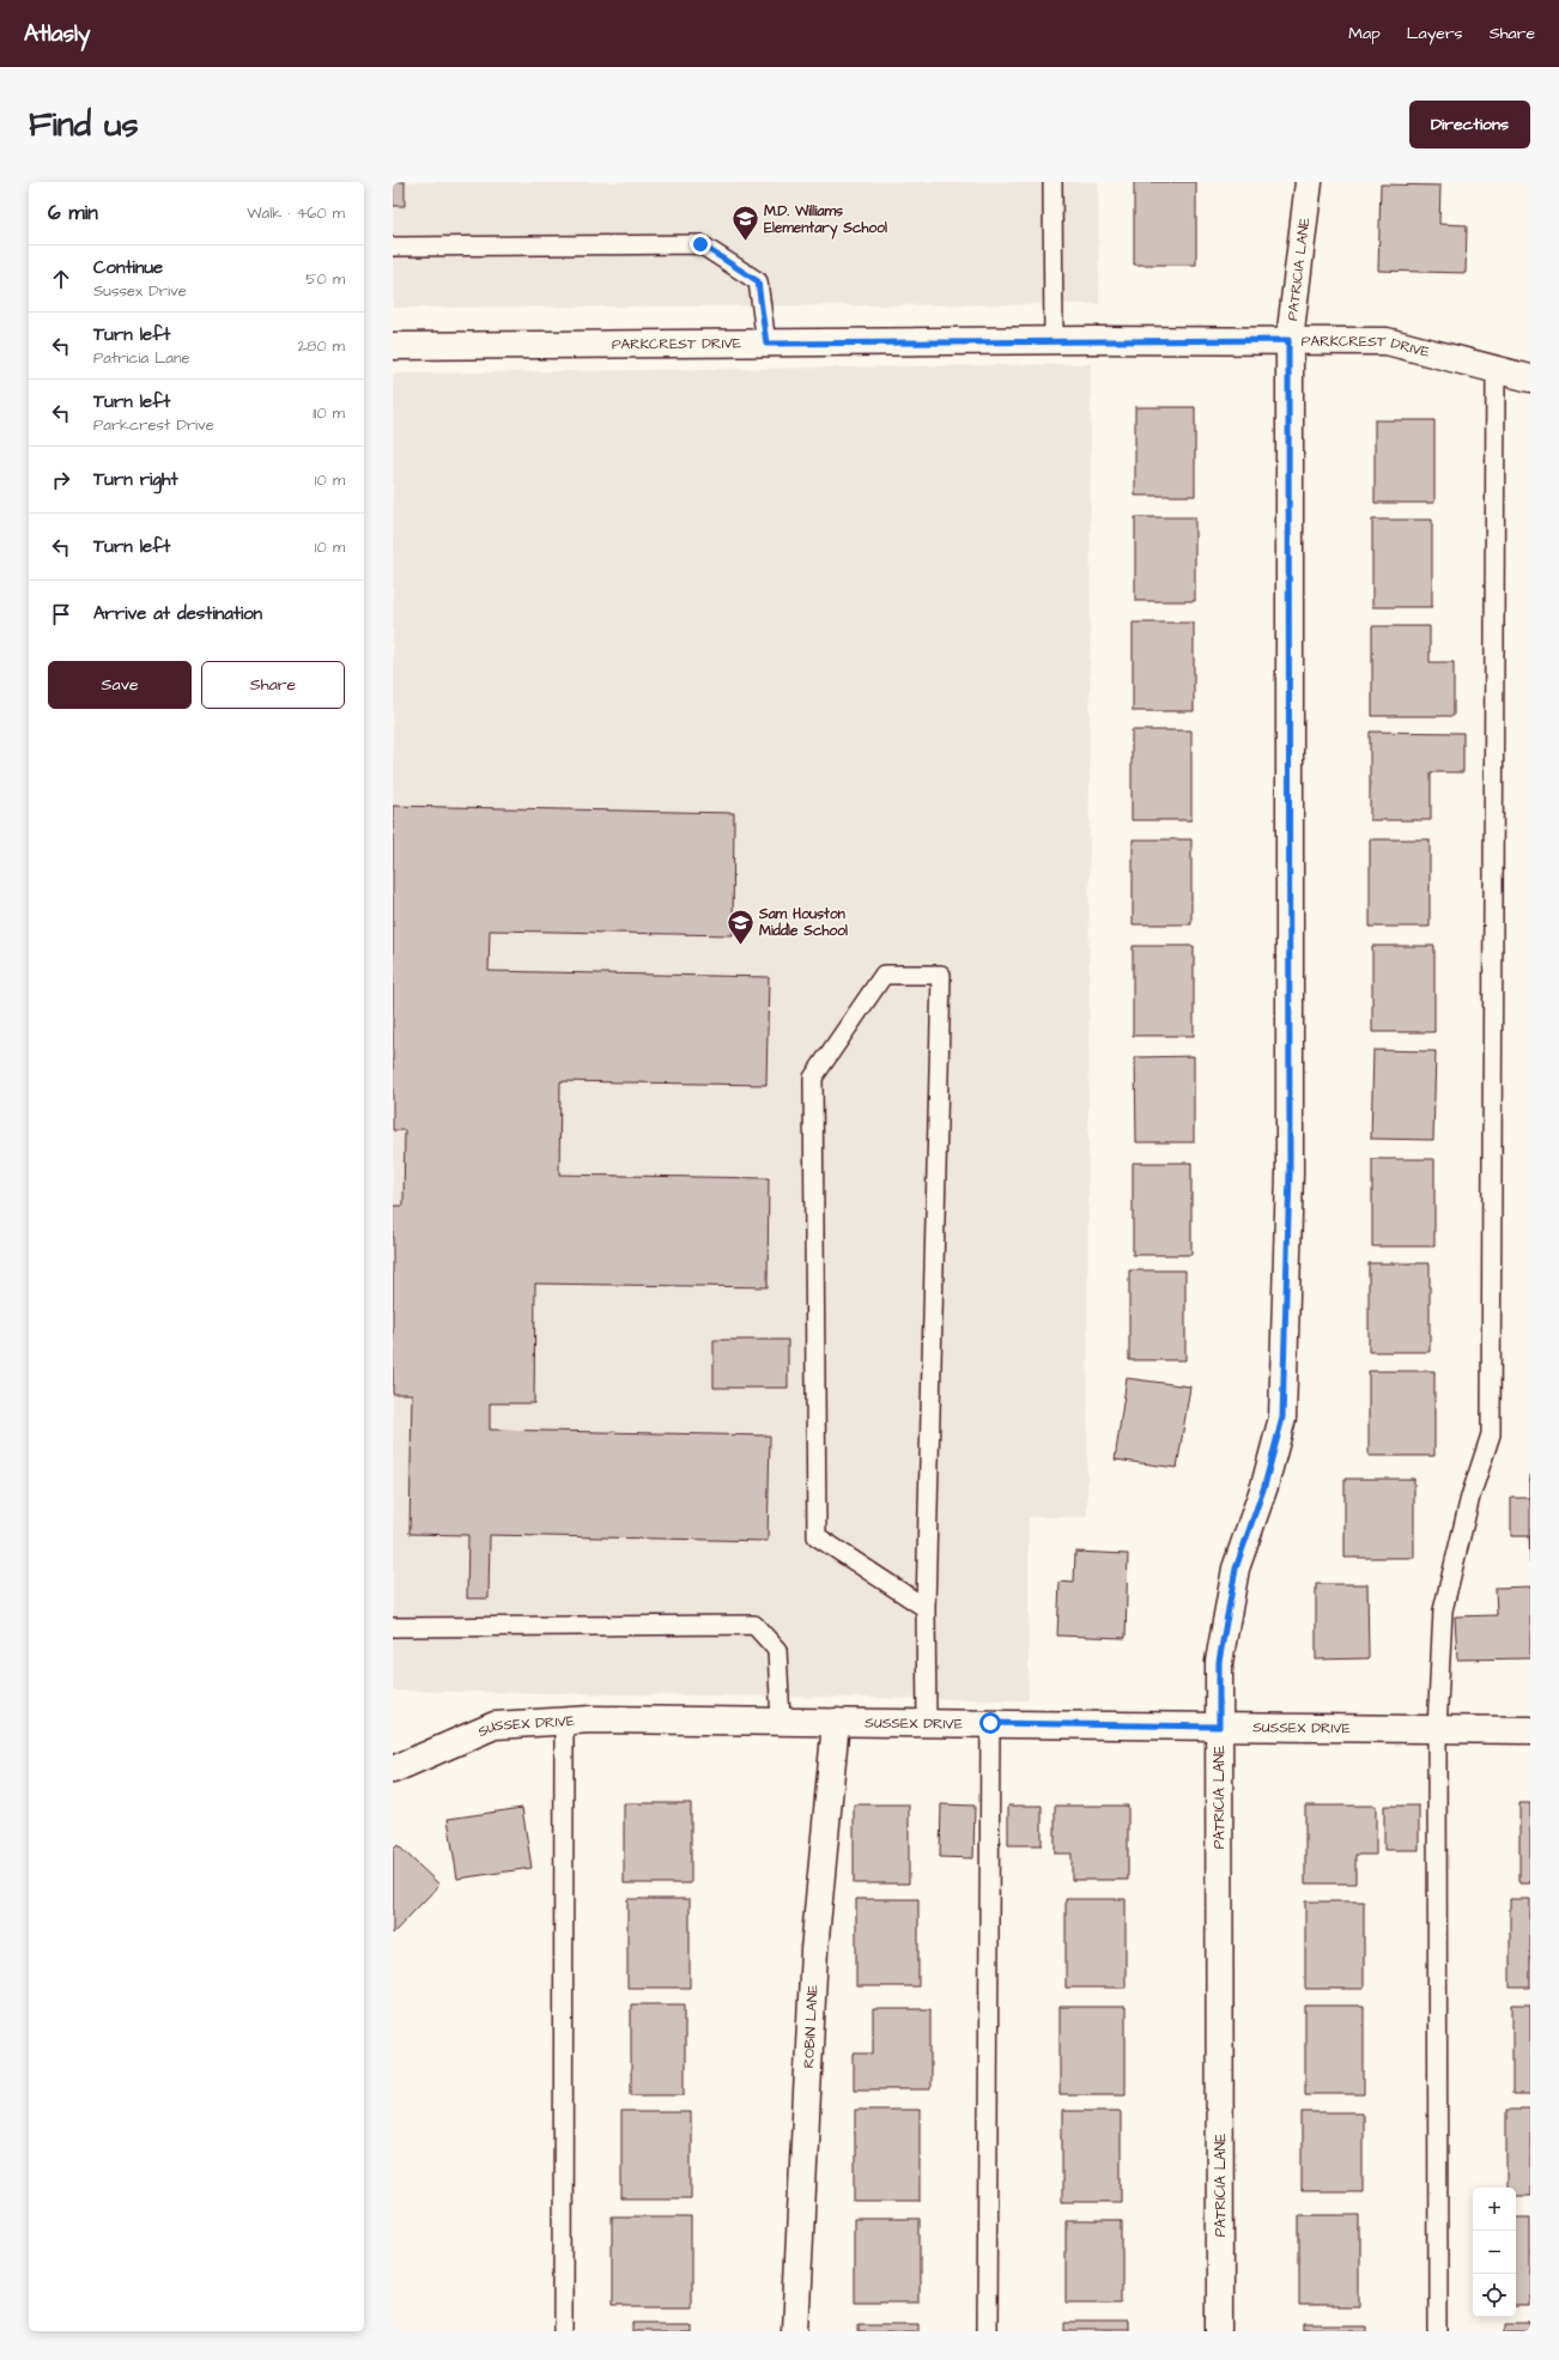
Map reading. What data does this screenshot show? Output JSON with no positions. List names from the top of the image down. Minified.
{"streets":{"street":["PATRICIA LANE","PARKCREST DRIVE","SUSSEX DRIVE","ROBIN LANE"]},"crossings":[["PATRICIA LANE","PARKCREST DRIVE"],["PATRICIA LANE","SUSSEX DRIVE"],["SUSSEX DRIVE","ROBIN LANE"]],"places":{"school or university":["M.D. Williams Elementary School","Sam Houston Middle School"]},"page":{"header":"Atlasly","nav":["Map","Layers","Share"],"buttons":["Directions",["Save","Share"]],"title":"Find us","heading":["6 min","Walk · 460 m"],"list":[["Continue","Sussex Drive","50 m"],["Turn left","Patricia Lane","280 m"],["Turn left","Parkcrest Drive","110 m"],["Turn right","10 m"],["Turn left","10 m"],"Arrive at destination"],"map_buttons":["+","−"]}}
